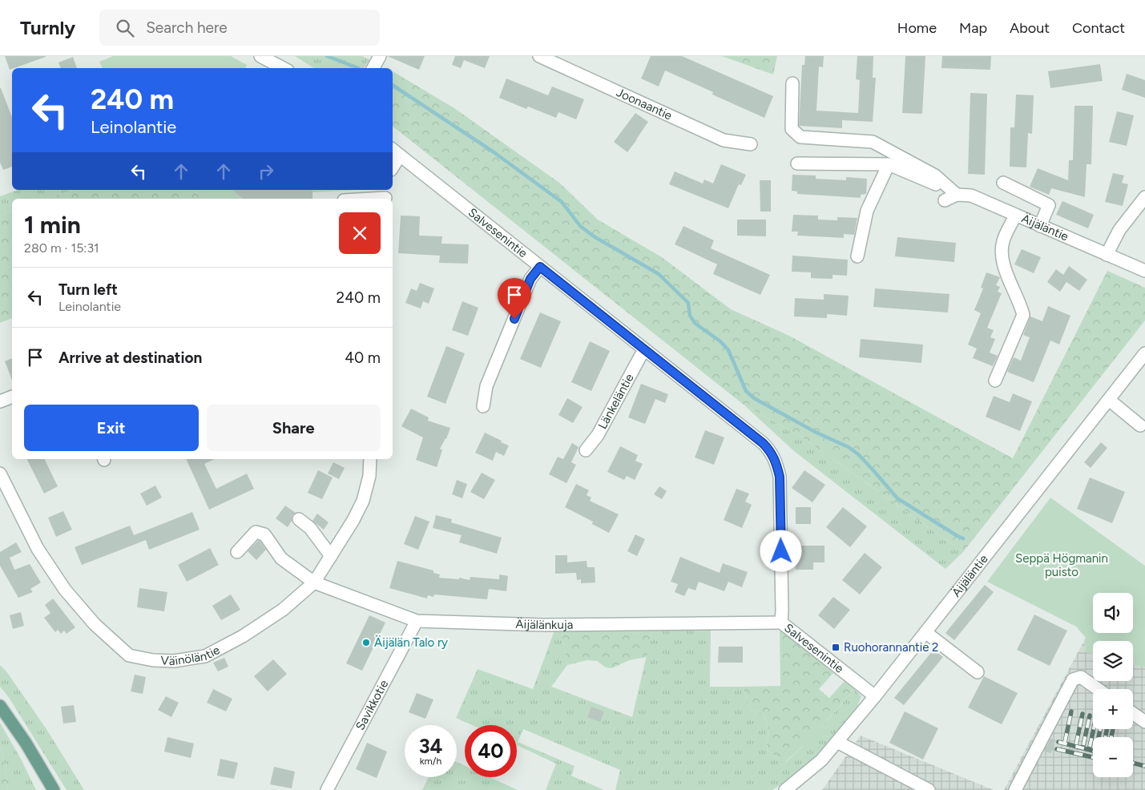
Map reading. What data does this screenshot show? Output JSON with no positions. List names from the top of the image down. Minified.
{"streets":{"street":["Joonaantie","Äijäläntie","Salvesenintie","Länkeläntie","Äijälänkuja","Väinöläntie","Savikkotie"]},"crossings":[["Äijäläntie","Salvesenintie"],["Salvesenintie","Länkeläntie"],["Salvesenintie","Äijälänkuja"],["Äijälänkuja","Väinöläntie"],["Äijälänkuja","Savikkotie"]],"parks":["Seppä Högmanin puisto"],"places":{"other":["Äijälän Talo ry"],"transit":["Ruohorannantie 2"]},"page":{"header":"Turnly","search":"Search here","nav":["Home","Map","About","Contact"],"turn":["240 m","Leinolantie"],"heading":["1 min","280 m · 15:31"],"list":[{"name":"Turn left","note":"Leinolantie","value":"240 m"},{"name":"Arrive at destination","value":"40 m"}],"buttons":["Exit","Share"],"map_buttons":["+","−"],"speed":"34 km/h","limit":"40"}}
